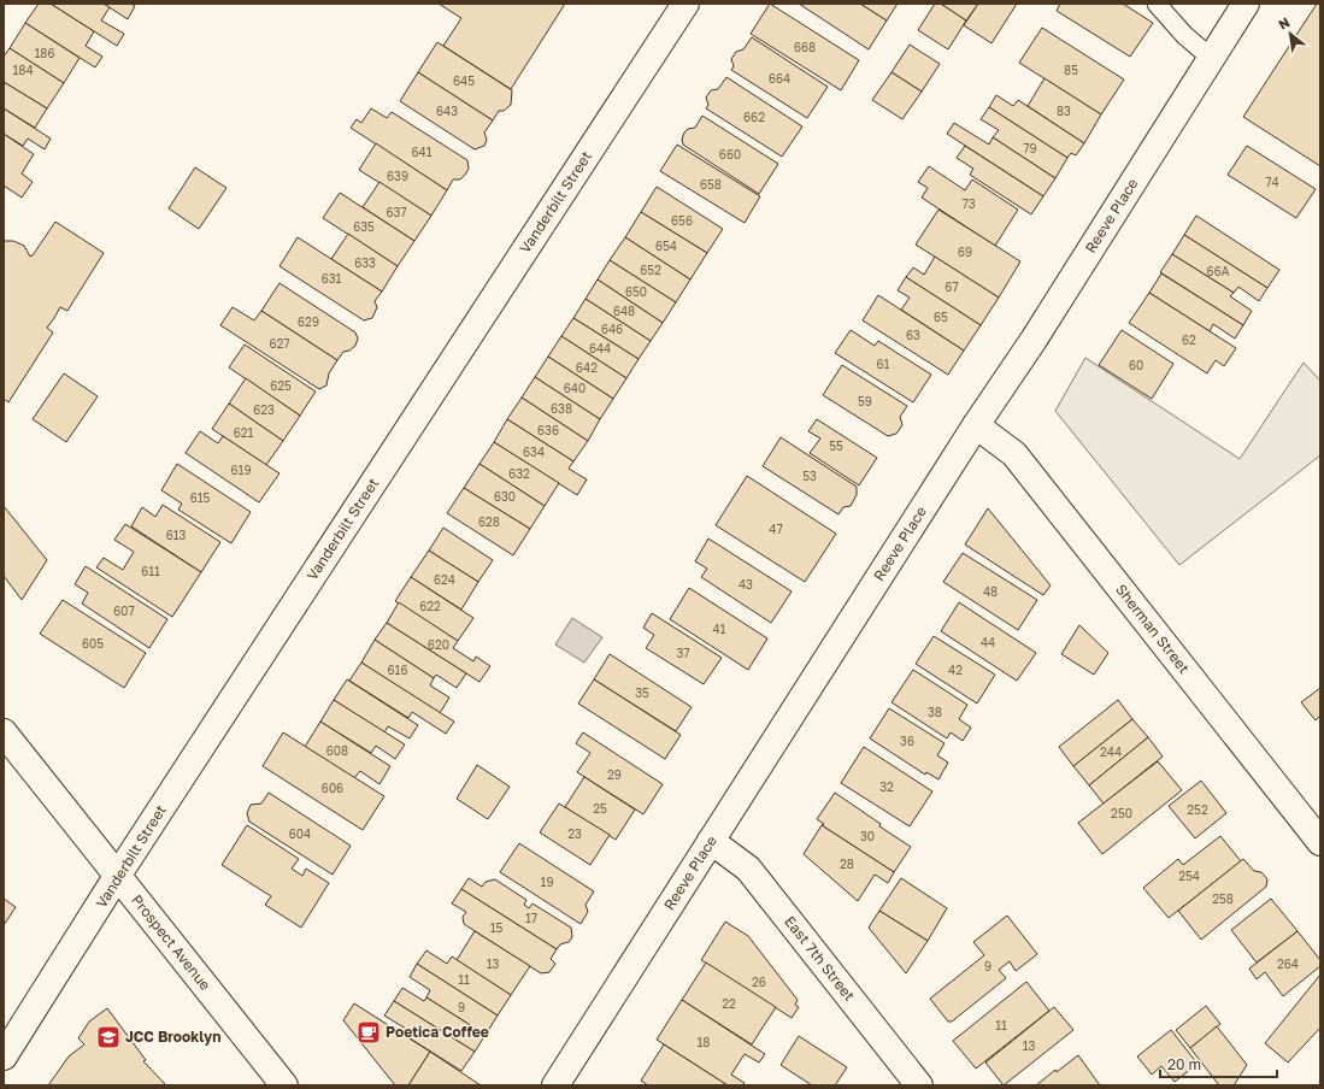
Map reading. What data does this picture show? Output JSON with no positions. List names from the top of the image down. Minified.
{"streets":{"street":["Vanderbilt Street","Reeve Place","Sherman Street","Prospect Avenue","East 7th Street"]},"crossings":[["Vanderbilt Street","Prospect Avenue"],["Reeve Place","Sherman Street"],["Reeve Place","East 7th Street"]],"places":{"cafe":["Poetica Coffee"],"school or university":["JCC Brooklyn"]},"house_numbers":["668","186","184","85","664","645","643","83","662","79","641","660","639","74","658","73","637","656","635","654","69","633","652","66A","631","67","650","648","65","629","646","63","62","627","644","61","60","642","625","640","59","638","623","636","621","55","634","619","632","53","630","615","628","47","613","611","624","43","48","622","607","41","44","605","620","37","616","42","35","38","36","608","244","29","32","606","25","252","250","604","23","30","28","254","19","258","17","15","13","264","9","11","26","22","9","11","18","13"],"scale_bar":"20 m","north":"top left"}
